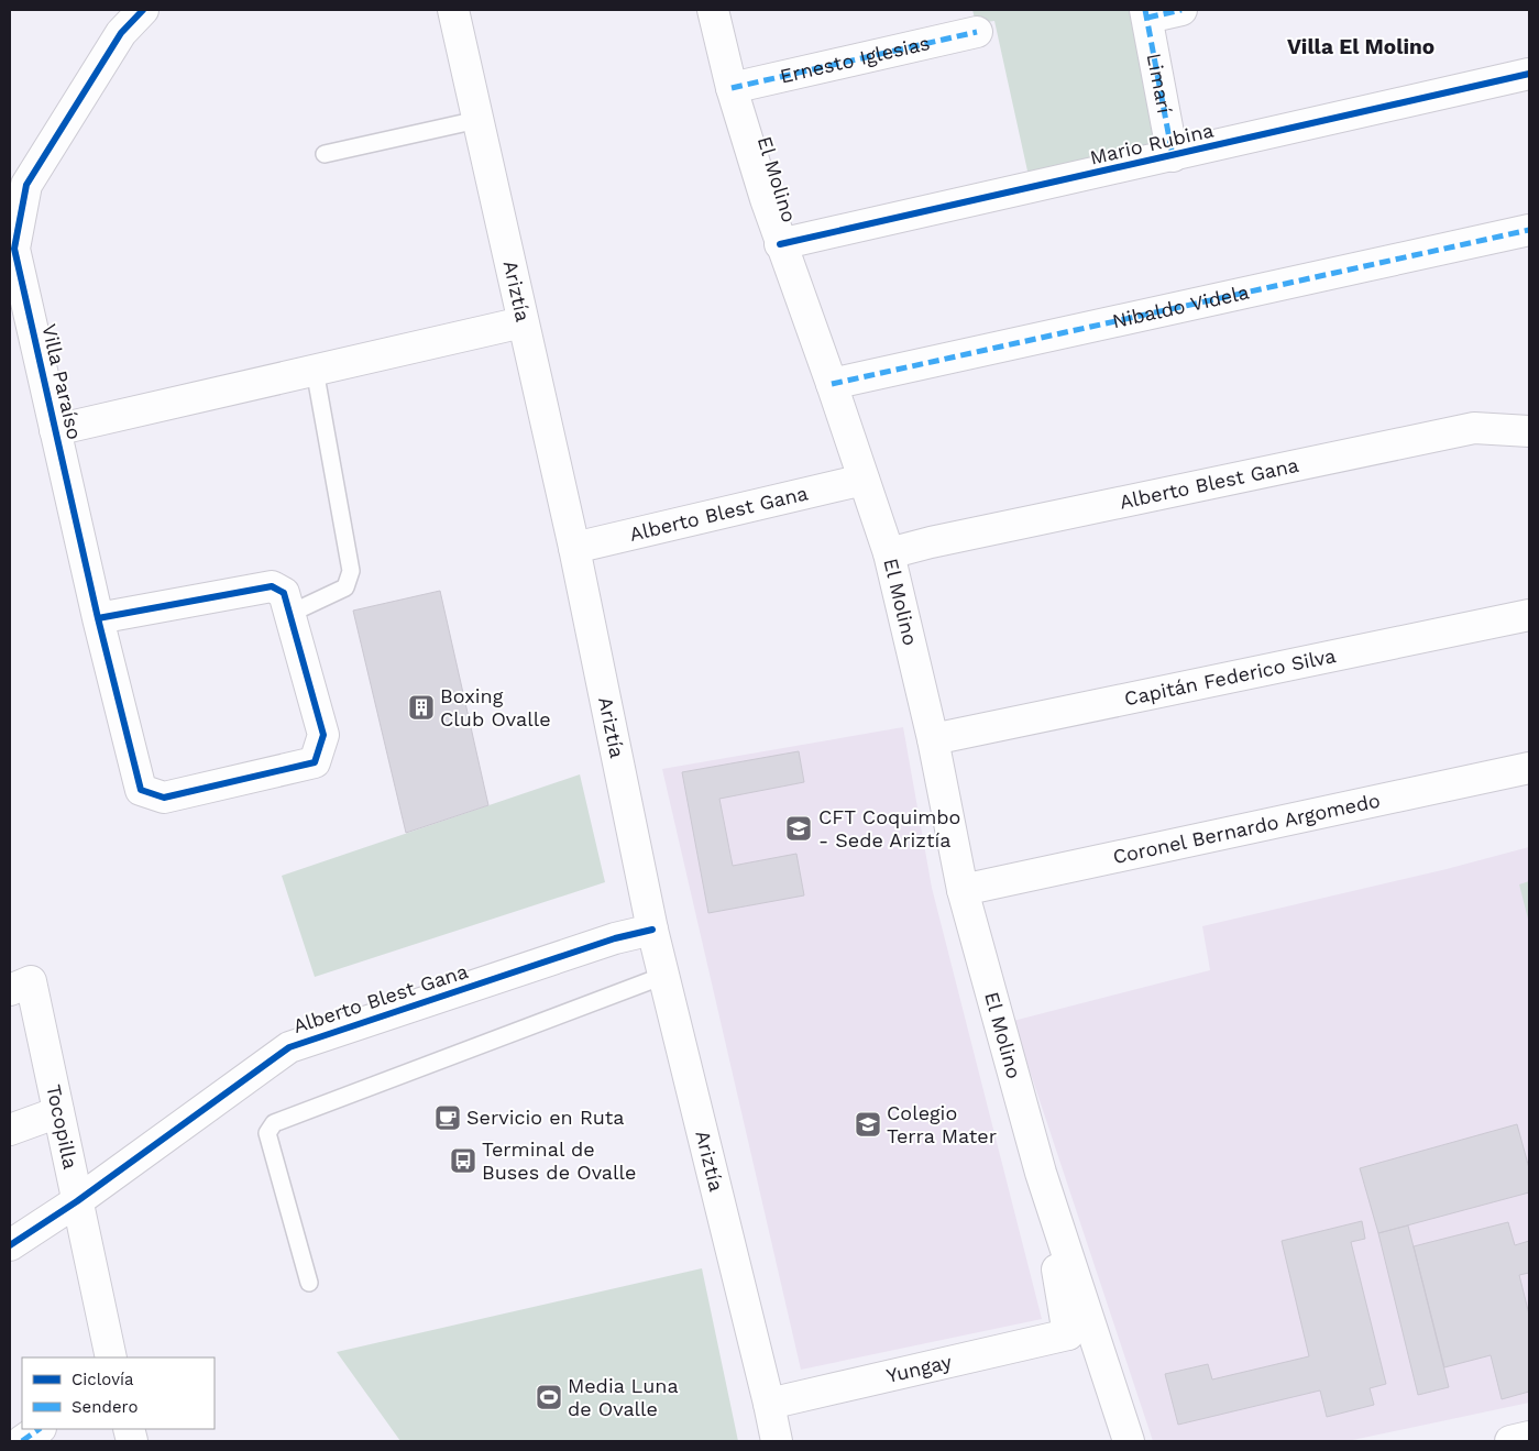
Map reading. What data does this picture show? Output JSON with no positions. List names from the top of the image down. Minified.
{"streets":{"street":["Ernesto Iglesias","Limarí","Mario Rubina","El Molino","Ariztía","Nibaldo Videla","Villa Paraíso","Alberto Blest Gana","Capitán Federico Silva","Coronel Bernardo Argomedo","Tocopilla","Yungay"]},"crossings":[["Ernesto Iglesias","El Molino"],["Limarí","Mario Rubina"],["Mario Rubina","El Molino"],["El Molino","Nibaldo Videla"],["El Molino","Alberto Blest Gana"],["El Molino","Capitán Federico Silva"],["El Molino","Coronel Bernardo Argomedo"],["El Molino","Yungay"],["Ariztía","Villa Paraíso"],["Ariztía","Alberto Blest Gana"],["Ariztía","Yungay"],["Alberto Blest Gana","Tocopilla"]],"districts":["Villa El Molino"],"places":{"building":["Boxing Club Ovalle"],"school or university":["CFT Coquimbo - Sede Ariztía","Colegio Terra Mater"],"cafe":["Servicio en Ruta"],"bus stop":["Terminal de Buses de Ovalle"],"sports":["Media Luna de Ovalle"]},"legend":["Ciclovía","Sendero"]}
